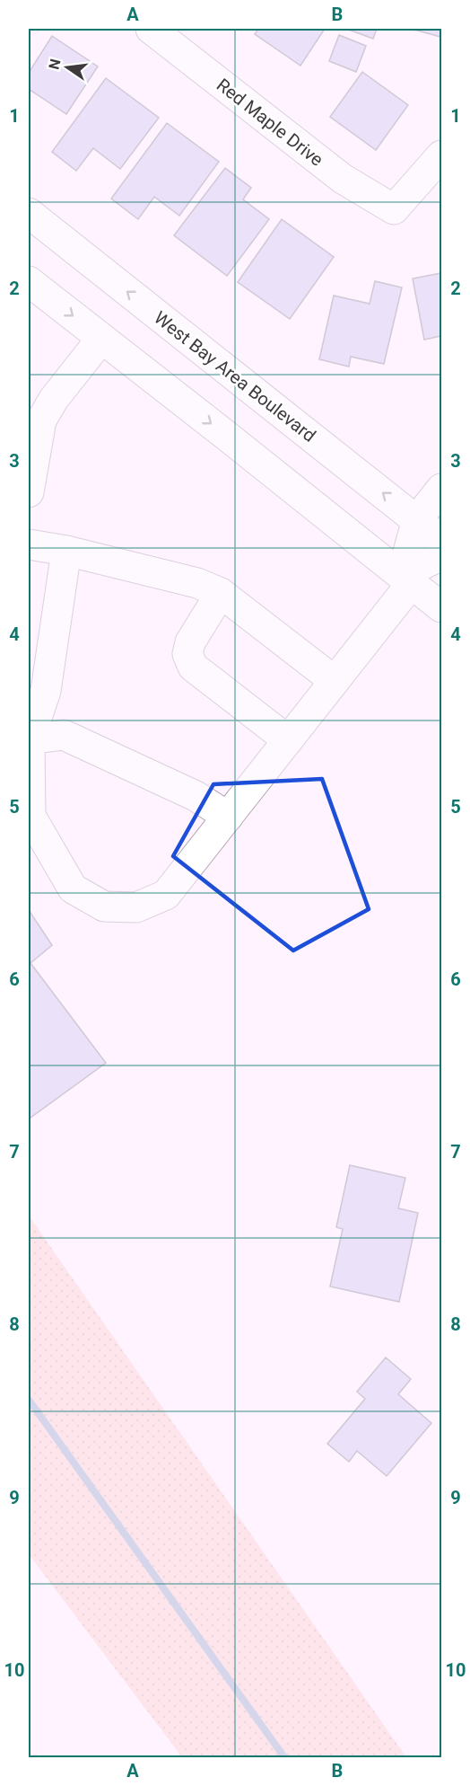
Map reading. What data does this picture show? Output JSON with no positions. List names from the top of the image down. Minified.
{"streets":{"main road":["Red Maple Drive","West Bay Area Boulevard"]},"north":"left","grid":{"columns":["A","B"],"rows":["1","2","3","4","5","6","7","8","9","10"]}}
